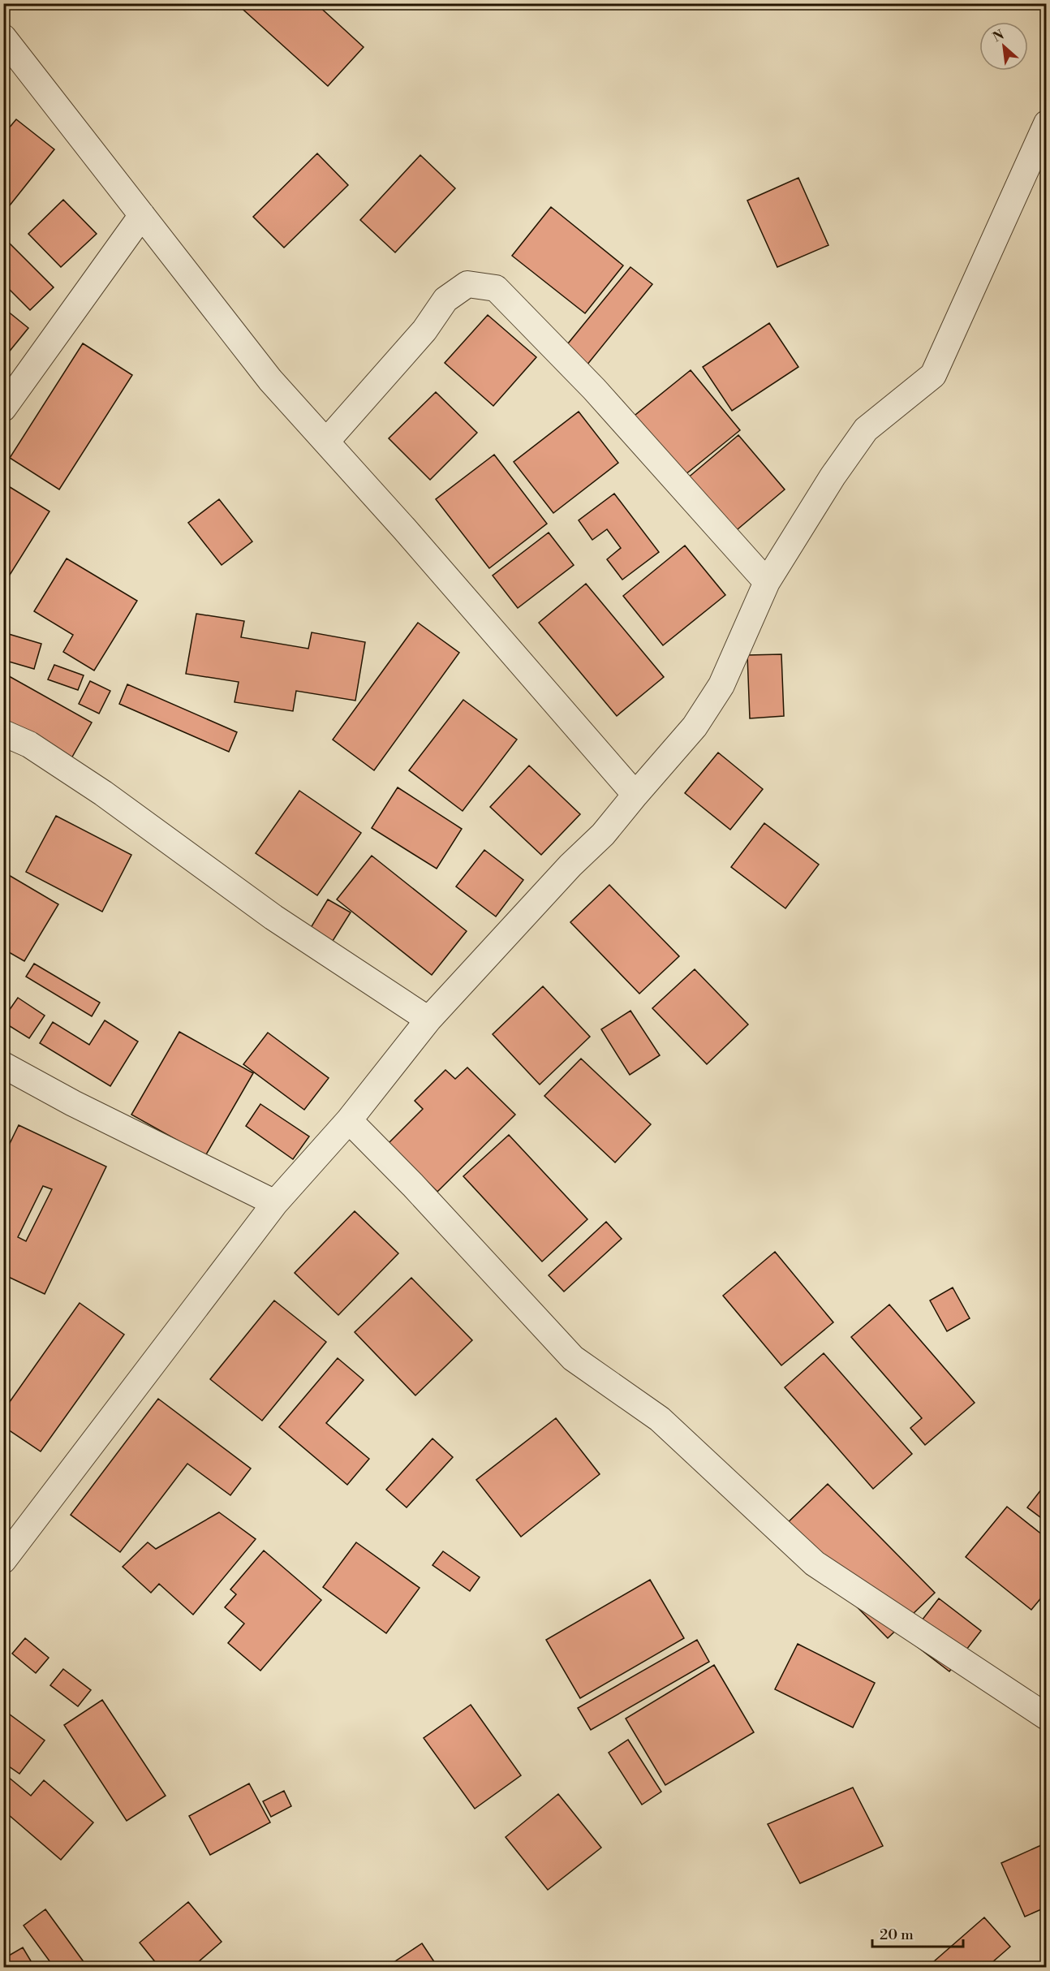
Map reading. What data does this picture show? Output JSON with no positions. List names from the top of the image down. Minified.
{"scale_bar":"20 m","north":"top left"}
